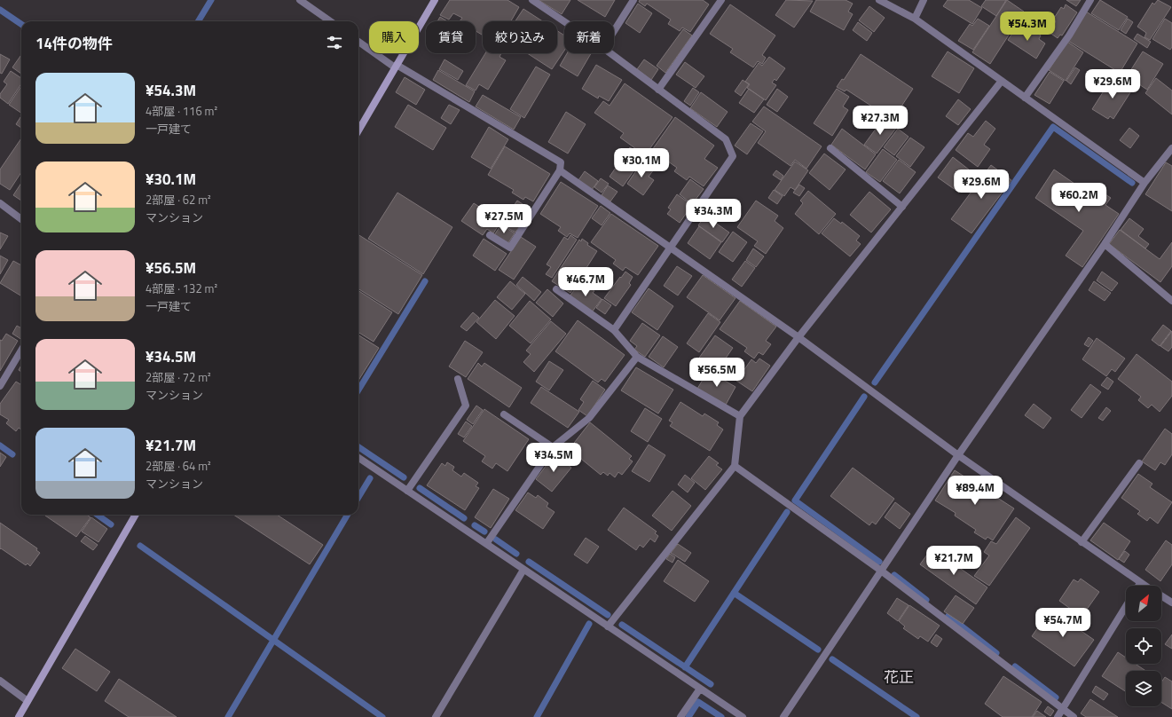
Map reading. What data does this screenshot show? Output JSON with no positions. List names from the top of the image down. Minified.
{"districts":["花正"],"north":"top right","page":{"price":["¥54.3M","¥29.6M","¥27.3M","¥30.1M","¥29.6M","¥60.2M","¥34.3M","¥27.5M","¥46.7M","¥56.5M","¥34.5M","¥89.4M","¥21.7M","¥54.7M"],"chip":["購入","賃貸","絞り込み","新着"],"heading":"14件の物件","list":[{"name":"¥54.3M","note":"4部屋 · 116 m² · 一戸建て"},{"name":"¥30.1M","note":"2部屋 · 62 m² · マンション"},{"name":"¥56.5M","note":"4部屋 · 132 m² · 一戸建て"},{"name":"¥34.5M","note":"2部屋 · 72 m² · マンション"},{"name":"¥21.7M","note":"2部屋 · 64 m² · マンション"}]}}
